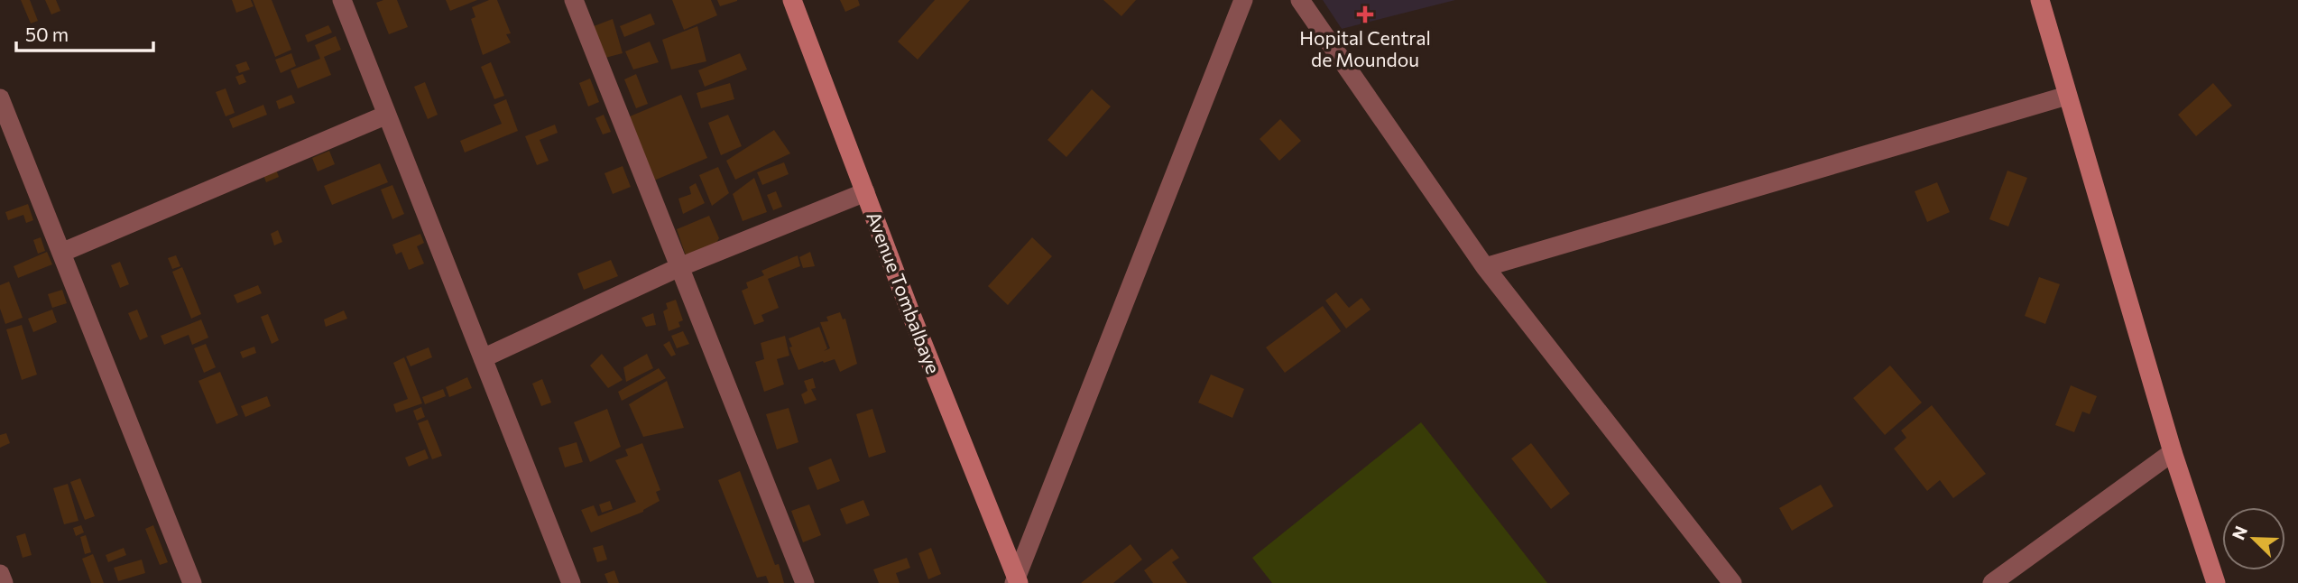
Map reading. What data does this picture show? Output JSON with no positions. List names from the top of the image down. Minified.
{"streets":{"main road":["Avenue Tombalbaye"]},"places":{"health":["Hopital Central de Moundou"]},"scale_bar":"50 m","north":"top left"}
